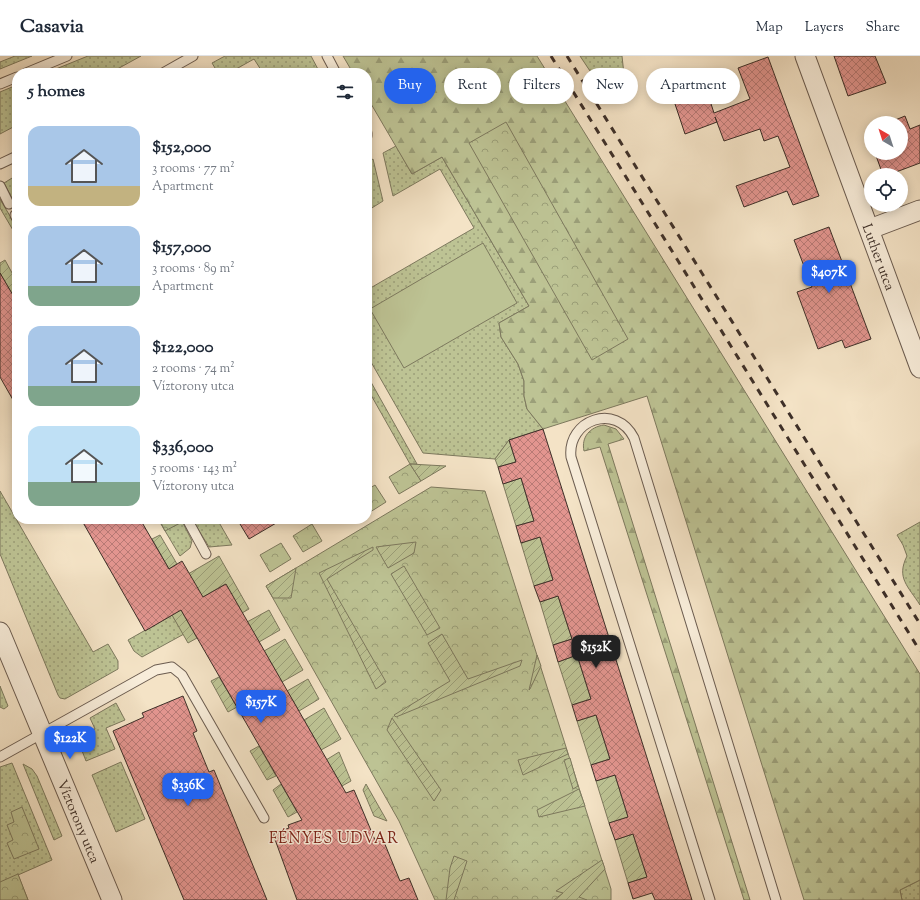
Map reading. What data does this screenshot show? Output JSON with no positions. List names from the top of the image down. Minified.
{"streets":{"street":["Luther utca","Víztorony utca"]},"districts":["FÉNYES UDVAR"],"north":"top left","page":{"header":"Casavia","nav":["Map","Layers","Share"],"chip":["Buy","Rent","Filters","New","Apartment"],"heading":"5 homes","list":[{"name":"$152,000","note":"3 rooms · 77 m² · Apartment"},{"name":"$157,000","note":"3 rooms · 89 m² · Apartment"},{"name":"$122,000","note":"2 rooms · 74 m² · Víztorony utca"},{"name":"$336,000","note":"5 rooms · 143 m² · Víztorony utca"}],"price":["$407K","$152K","$157K","$122K","$336K"]}}
